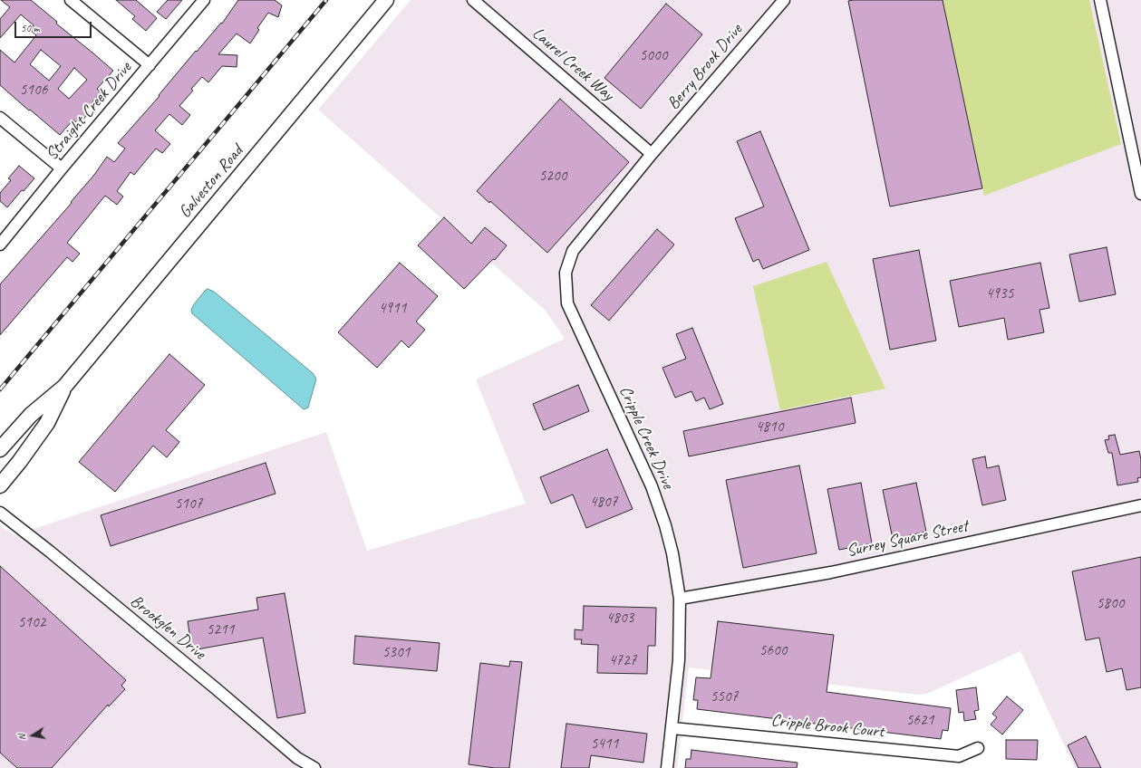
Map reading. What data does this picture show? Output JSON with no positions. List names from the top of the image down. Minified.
{"streets":{"main road":["Galveston Road"],"street":["Laurel Creek Way","Berry Brook Drive","Straight Creek Drive","Cripple Creek Drive","Surrey Square Street","Brookglen Drive","Cripple Brook Court"]},"crossings":[["Laurel Creek Way","Berry Brook Drive"],["Laurel Creek Way","Cripple Creek Drive"],["Berry Brook Drive","Cripple Creek Drive"],["Cripple Creek Drive","Surrey Square Street"],["Cripple Creek Drive","Cripple Brook Court"]],"house_numbers":["5000","5106","5200","4935","4911","4810","4807","5107","5800","4803","5102","5211","5600","5301","4727","5507","5621","5411"],"scale_bar":"50 m","north":"left"}
